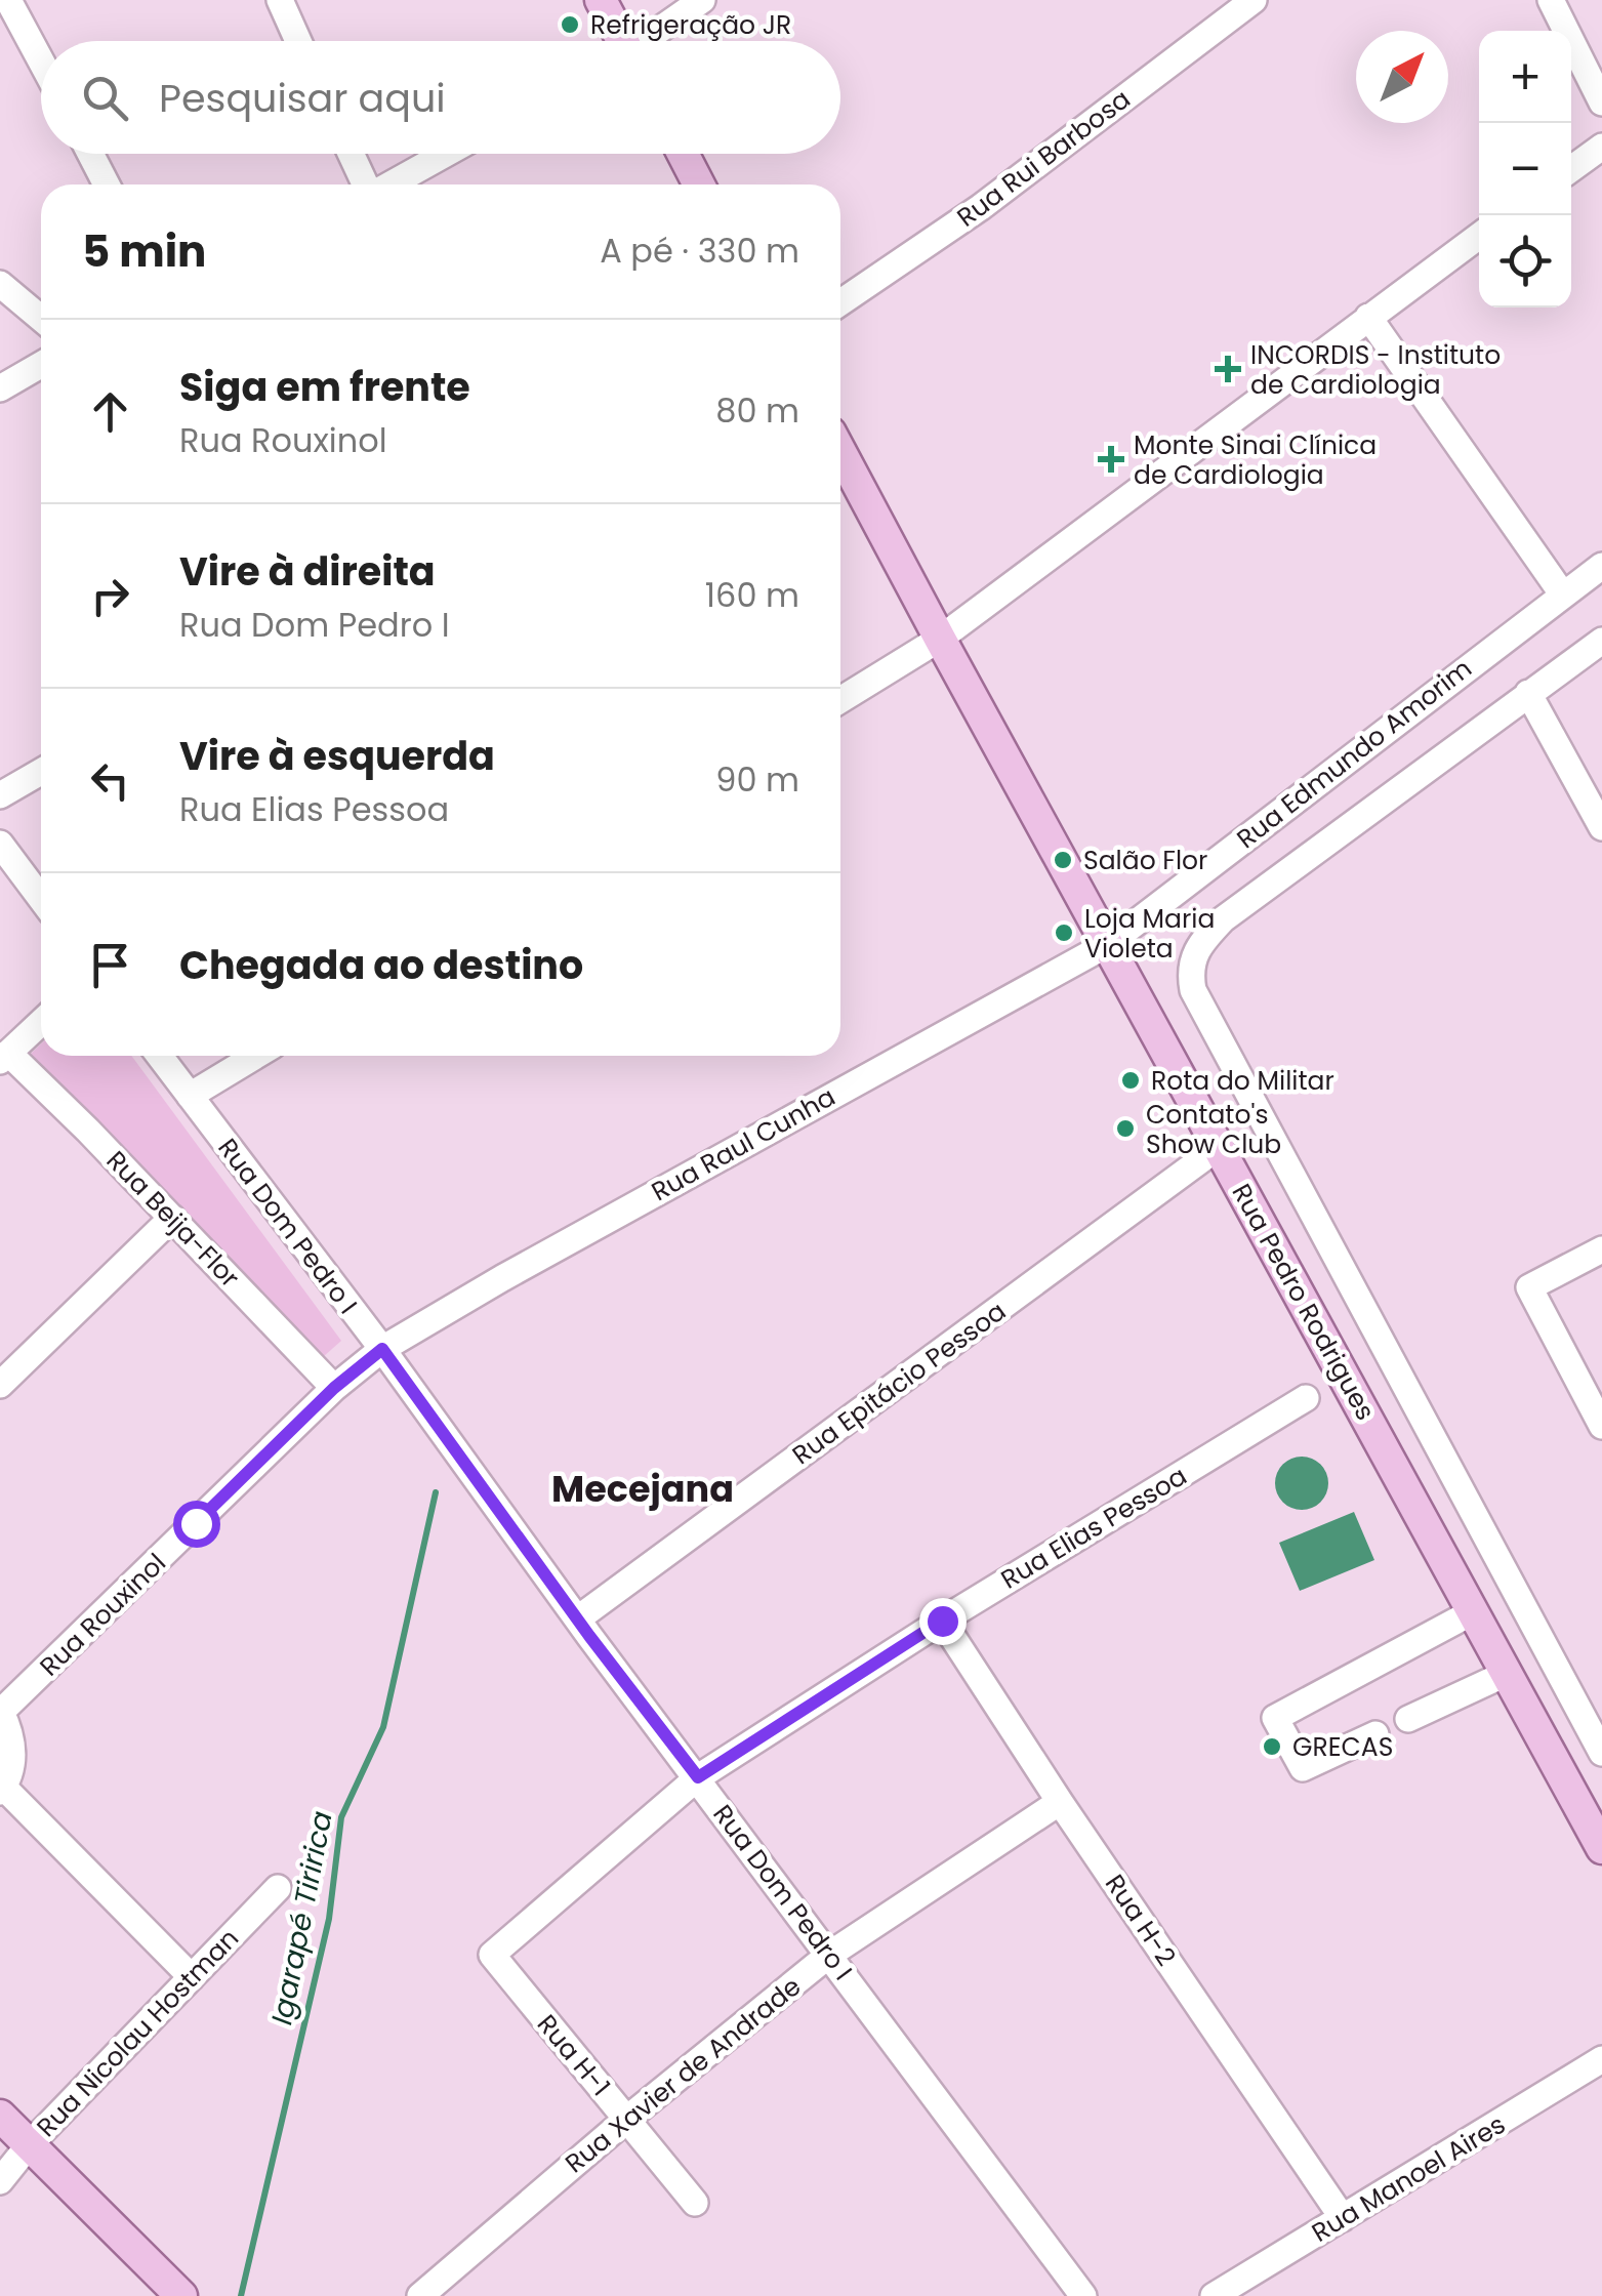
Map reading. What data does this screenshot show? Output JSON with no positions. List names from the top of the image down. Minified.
{"streets":{"main road":["Rua Pedro Rodrigues"],"street":["Rua Rui Barbosa","Rua Edmundo Amorim","Rua Raul Cunha","Rua Beija-Flor","Rua Dom Pedro I","Rua Epitácio Pessoa","Rua Elias Pessoa","Rua Rouxinol","Rua H-2","Rua Nicolau Hostman","Rua H-1","Rua Xavier de Andrade","Rua Manoel Aires"]},"crossings":[["Rua Edmundo Amorim","Rua Raul Cunha"],["Rua Edmundo Amorim","Rua Pedro Rodrigues"],["Rua Raul Cunha","Rua Dom Pedro I"],["Rua Raul Cunha","Rua Pedro Rodrigues"],["Rua Raul Cunha","Rua Rouxinol"],["Rua Beija-Flor","Rua Rouxinol"],["Rua Dom Pedro I","Rua Epitácio Pessoa"],["Rua Dom Pedro I","Rua Elias Pessoa"],["Rua Dom Pedro I","Rua Rouxinol"],["Rua Dom Pedro I","Rua Xavier de Andrade"],["Rua Pedro Rodrigues","Rua Epitácio Pessoa"],["Rua Elias Pessoa","Rua H-2"],["Rua Elias Pessoa","Rua H-1"],["Rua H-2","Rua Xavier de Andrade"],["Rua H-2","Rua Manoel Aires"],["Rua H-1","Rua Xavier de Andrade"]],"districts":["Mecejana"],"water":["Igarapé Tiririca"],"places":{"other":["Refrigeração JR","Salão Flor","Loja Maria Violeta","Rota do Militar","Contato's Show Club","GRECAS"],"health":["INCORDIS - Instituto de Cardiologia","Monte Sinai Clínica de Cardiologia"]},"north":"top right","page":{"map_buttons":["+","−"],"search":"Pesquisar aqui","heading":["5 min","A pé · 330 m"],"list":[["Siga em frente","Rua Rouxinol","80 m"],["Vire à direita","Rua Dom Pedro I","160 m"],["Vire à esquerda","Rua Elias Pessoa","90 m"],"Chegada ao destino"]}}
